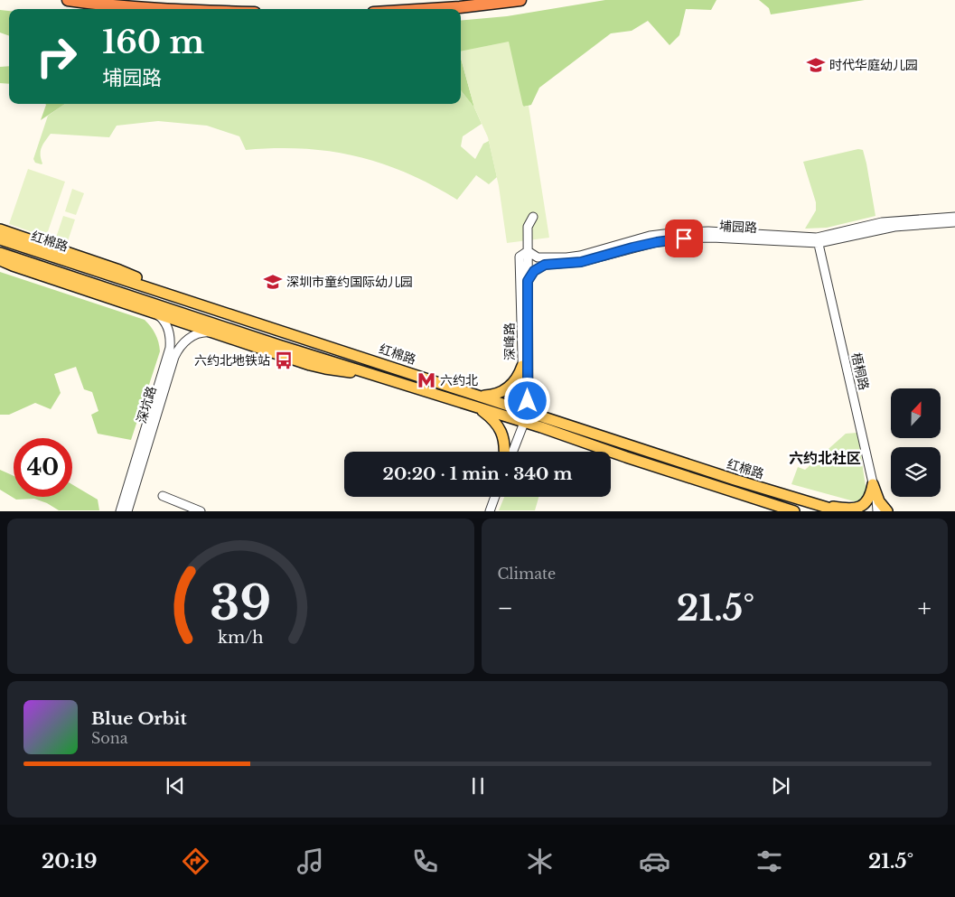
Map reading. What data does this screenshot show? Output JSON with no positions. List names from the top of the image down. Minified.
{"streets":{"main road":["红棉路"],"street":["埔园路","深峰路","梧桐路","深坑路"]},"crossings":[["埔园路","深峰路"],["埔园路","梧桐路"],["红棉路","深峰路"]],"districts":["六约北社区"],"places":{"school or university":["时代华庭幼儿园","深圳市童约国际幼儿园"],"bus stop":["六约北地铁站"],"metro station":["六约北"]},"north":"top","page":{"turn":["160 m","埔园路"],"limit":"40","trip":"20:20 · 1 min · 340 m","tile":"Climate","heat":["−","21.5°","+"],"song":["Blue Orbit","Sona"],"tabs":["20:19","21.5°"],"gauge":["39","km/h"]}}
